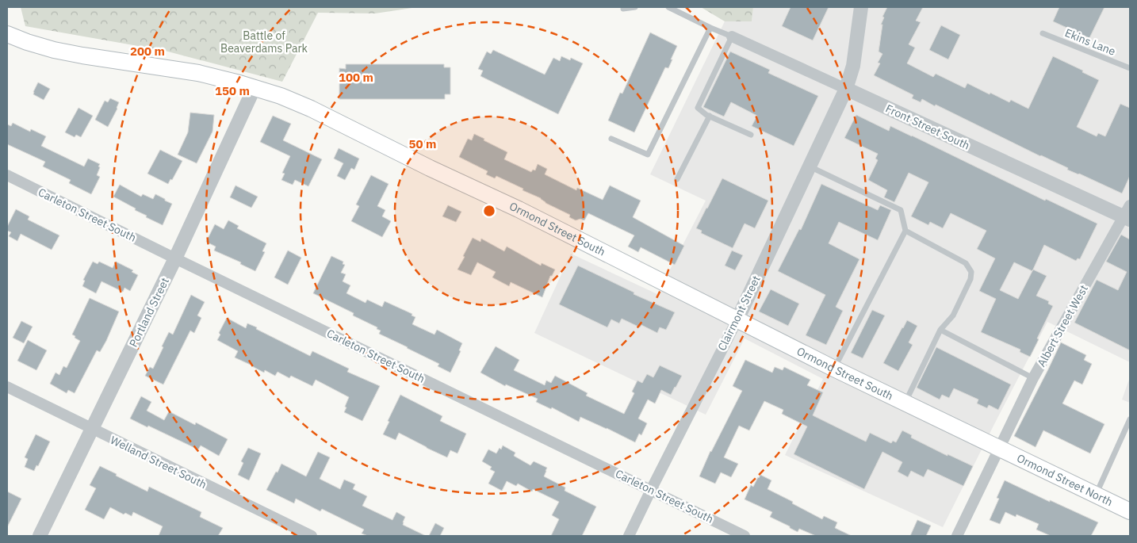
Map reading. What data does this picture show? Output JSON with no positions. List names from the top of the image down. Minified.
{"streets":{"main road":["Ormond Street South","Ormond Street North"],"street":["Front Street South","Carleton Street South","Portland Street","Clairmont Street","Albert Street West","Welland Street South"],"lane":["Ekins Lane"]},"crossings":[["Front Street South","Clairmont Street"],["Front Street South","Albert Street West"],["Carleton Street South","Portland Street"],["Carleton Street South","Clairmont Street"],["Ormond Street South","Portland Street"],["Ormond Street South","Clairmont Street"],["Ormond Street South","Albert Street West"],["Ormond Street South","Ormond Street North"],["Portland Street","Welland Street South"],["Albert Street West","Ormond Street North"]],"parks":["Battle of Beaverdams Park"],"rings":["200 m","100 m","150 m","50 m"]}
